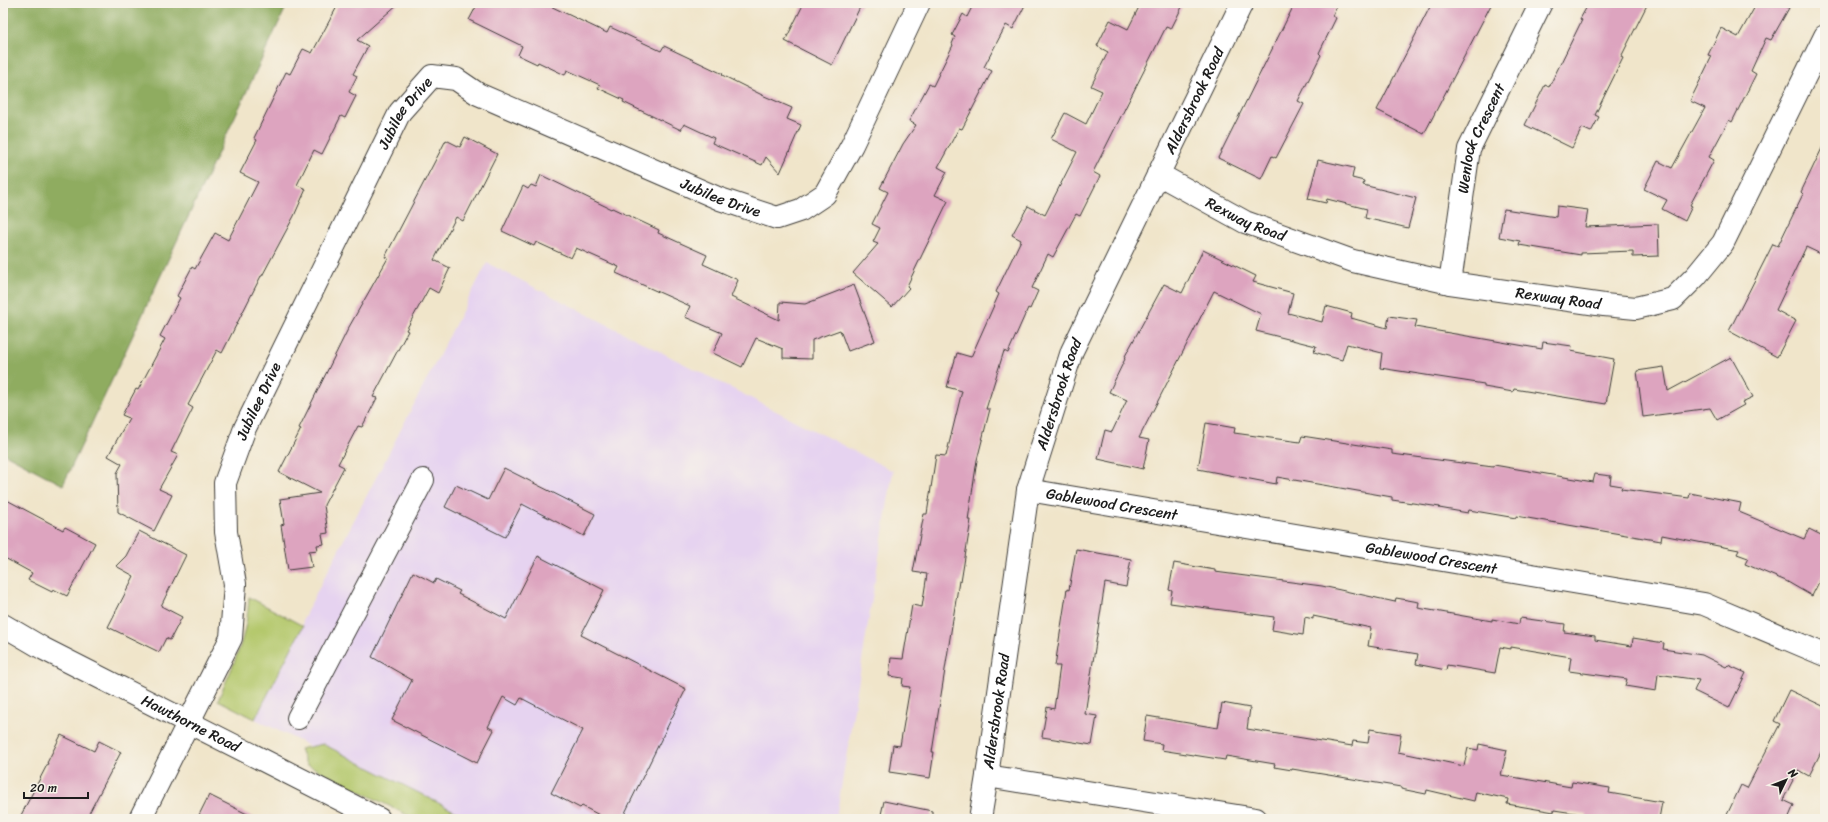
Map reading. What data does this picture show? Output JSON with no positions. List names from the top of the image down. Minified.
{"streets":{"street":["Aldersbrook Road","Jubilee Drive","Wenlock Crescent","Rexway Road","Gablewood Crescent","Hawthorne Road"]},"crossings":[["Aldersbrook Road","Rexway Road"],["Aldersbrook Road","Gablewood Crescent"],["Jubilee Drive","Hawthorne Road"],["Wenlock Crescent","Rexway Road"]],"scale_bar":"20 m","north":"top right"}
